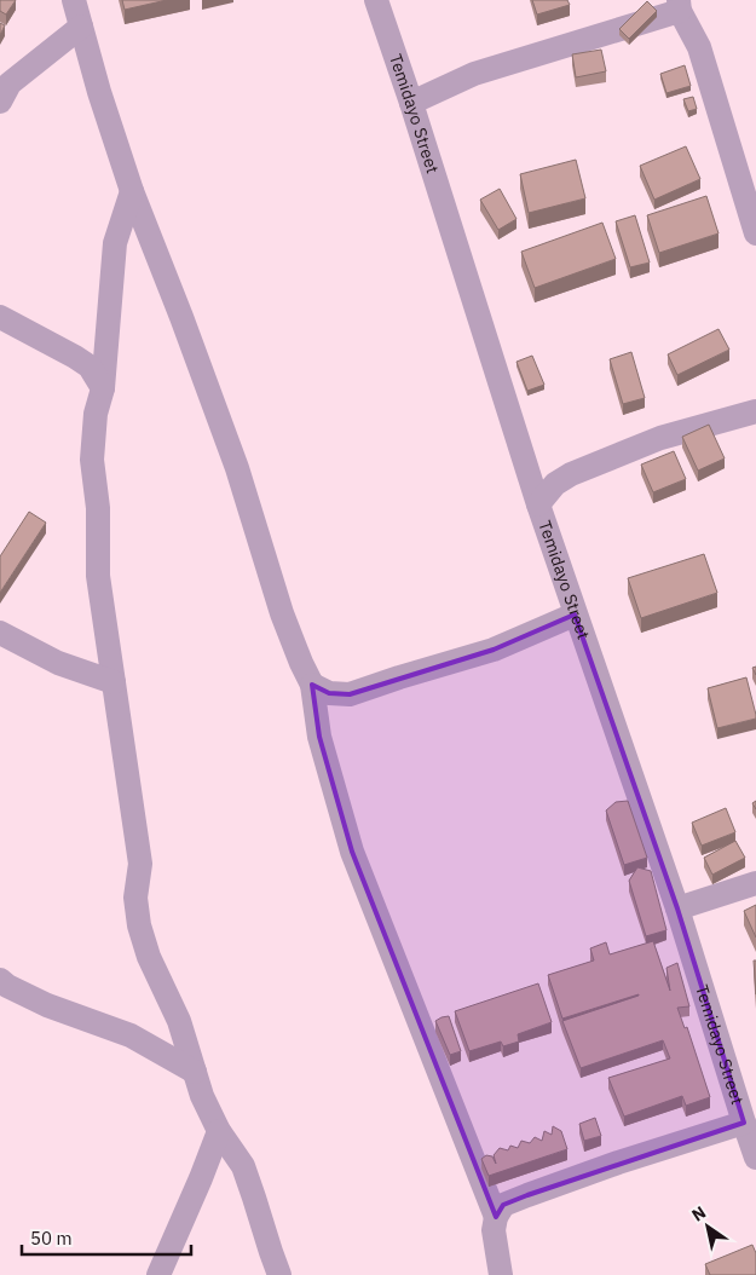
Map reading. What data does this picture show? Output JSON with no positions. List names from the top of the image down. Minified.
{"streets":{"street":["Temidayo Street"]},"scale_bar":"50 m","north":"top left"}
